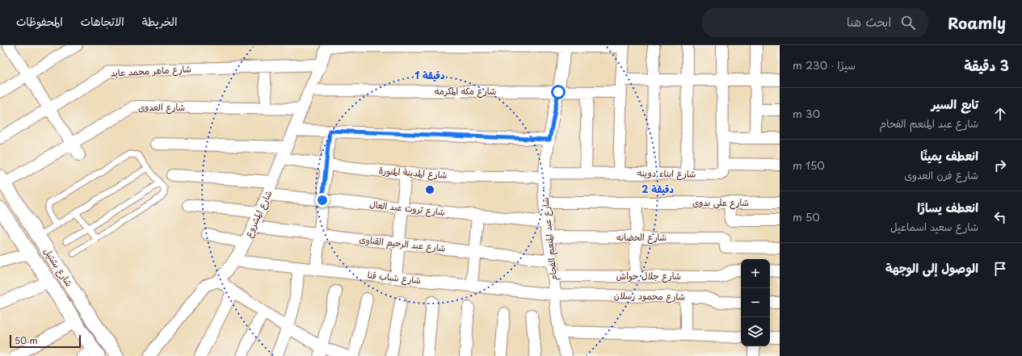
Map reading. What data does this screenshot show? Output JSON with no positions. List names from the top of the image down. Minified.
{"streets":{"street":["شارع ماهر محمد عايد","شارع مكه المكرمه","شارع العدوى","شارع المدينة المنورة","شارع ابناء دوينه","شارع على بدوى","شارع ثروت عبد العال","شارع المشروع","شارع الحضانه","شارع عبد المنعم الفحام","شارع عبد الرحيم القناوى","شارع بشتيل","شارع جلال حواش","شارع شباب قنا","شارع محمود رسلان"]},"crossings":[["شارع ماهر محمد عايد","شارع المشروع"],["شارع مكه المكرمه","شارع المشروع"],["شارع مكه المكرمه","شارع عبد المنعم الفحام"],["شارع العدوى","شارع المشروع"],["شارع العدوى","شارع بشتيل"],["شارع المدينة المنورة","شارع ابناء دوينه"],["شارع المدينة المنورة","شارع المشروع"],["شارع المدينة المنورة","شارع عبد المنعم الفحام"],["شارع ابناء دوينه","شارع عبد المنعم الفحام"],["شارع على بدوى","شارع عبد المنعم الفحام"],["شارع ثروت عبد العال","شارع المشروع"],["شارع ثروت عبد العال","شارع عبد المنعم الفحام"],["شارع المشروع","شارع عبد الرحيم القناوى"],["شارع المشروع","شارع شباب قنا"],["شارع الحضانه","شارع عبد المنعم الفحام"],["شارع عبد المنعم الفحام","شارع عبد الرحيم القناوى"],["شارع عبد المنعم الفحام","شارع جلال حواش"],["شارع عبد المنعم الفحام","شارع شباب قنا"],["شارع عبد المنعم الفحام","شارع محمود رسلان"],["شارع شباب قنا","شارع محمود رسلان"]],"scale_bar":"50 m","page":{"header":"Roamly","search":"ابحث هنا","nav":["الخريطة","الاتجاهات","المحفوظات"],"heading":["3 دقيقة","سيرًا · 230 m"],"list":[["تابع السير","شارع عبد المنعم الفحام","30 m"],["انعطف يمينًا","شارع فرن العدوى","150 m"],["انعطف يسارًا","شارع سعيد اسماعيل","50 m"],"الوصول إلى الوجهة"],"map_buttons":["+","−"],"scale":"50 m"},"rings":["1 دقيقة","2 دقيقة"]}
